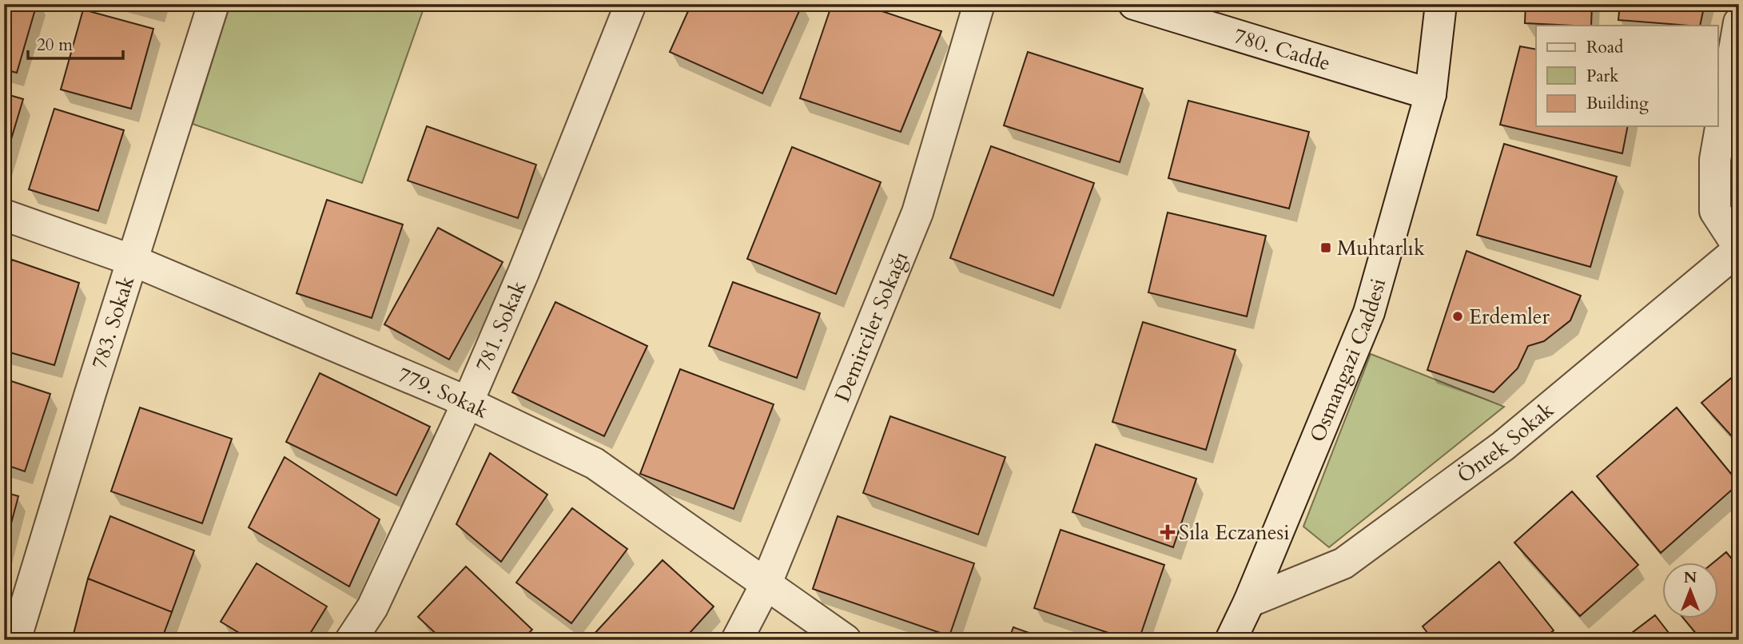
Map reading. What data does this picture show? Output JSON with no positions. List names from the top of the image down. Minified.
{"streets":{"street":["780. Cadde","783. Sokak","781. Sokak","Demirciler Sokağı","Osmangazi Caddesi","779. Sokak","Öntek Sokak"]},"crossings":[["780. Cadde","Osmangazi Caddesi"],["783. Sokak","779. Sokak"],["781. Sokak","779. Sokak"],["Demirciler Sokağı","779. Sokak"],["Osmangazi Caddesi","Öntek Sokak"]],"places":{"transit":["Muhtarlık"],"other":["Erdemler"],"health":["Sıla Eczanesi"]},"legend":["Road","Park","Building"],"scale_bar":"20 m","north":"top"}
